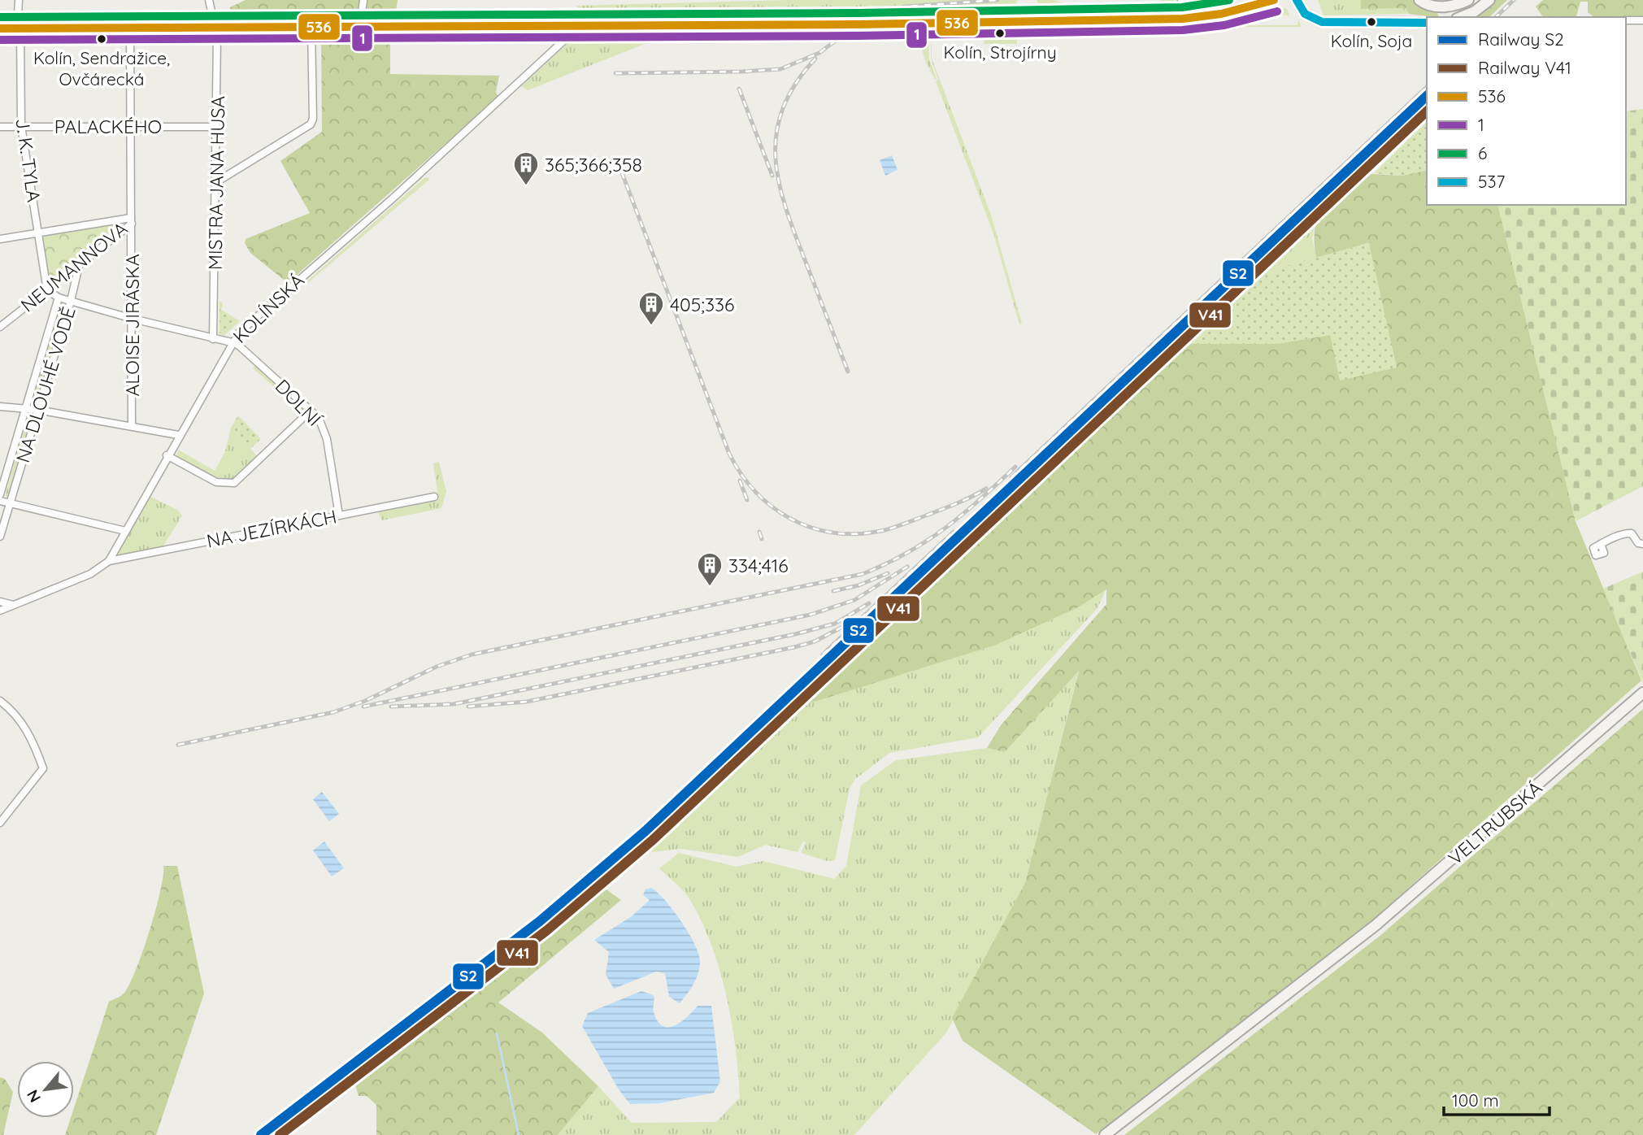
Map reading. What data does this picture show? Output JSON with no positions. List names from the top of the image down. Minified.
{"streets":{"main road":["VELTRUBSKÁ"],"street":["PALACKÉHO","J. K. TYLA","MISTRA JANA HUSA","NEUMANNOVA","KOLÍNSKÁ","ALOISE JIRÁSKA","NA DLOUHÉ VODĚ","DOLNÍ","NA JEZÍRKÁCH"]},"crossings":[["PALACKÉHO","J. K. TYLA"],["PALACKÉHO","MISTRA JANA HUSA"],["PALACKÉHO","NEUMANNOVA"],["J. K. TYLA","NEUMANNOVA"],["NEUMANNOVA","ALOISE JIRÁSKA"],["NEUMANNOVA","NA DLOUHÉ VODĚ"],["KOLÍNSKÁ","DOLNÍ"],["KOLÍNSKÁ","NA JEZÍRKÁCH"],["DOLNÍ","NA JEZÍRKÁCH"]],"places":{"other":["Kolín, Soja","Kolín, Strojírny","Kolín, Sendražice, Ovčárecká"],"building":["365;366;358","405;336","334;416"]},"lines":["transit line 536","transit line 6","transit line 537","transit line 1","rail line S2","rail line V41"],"legend":["Railway S2","Railway V41","536","1","6","537"],"scale_bar":"100 m","north":"bottom left"}
